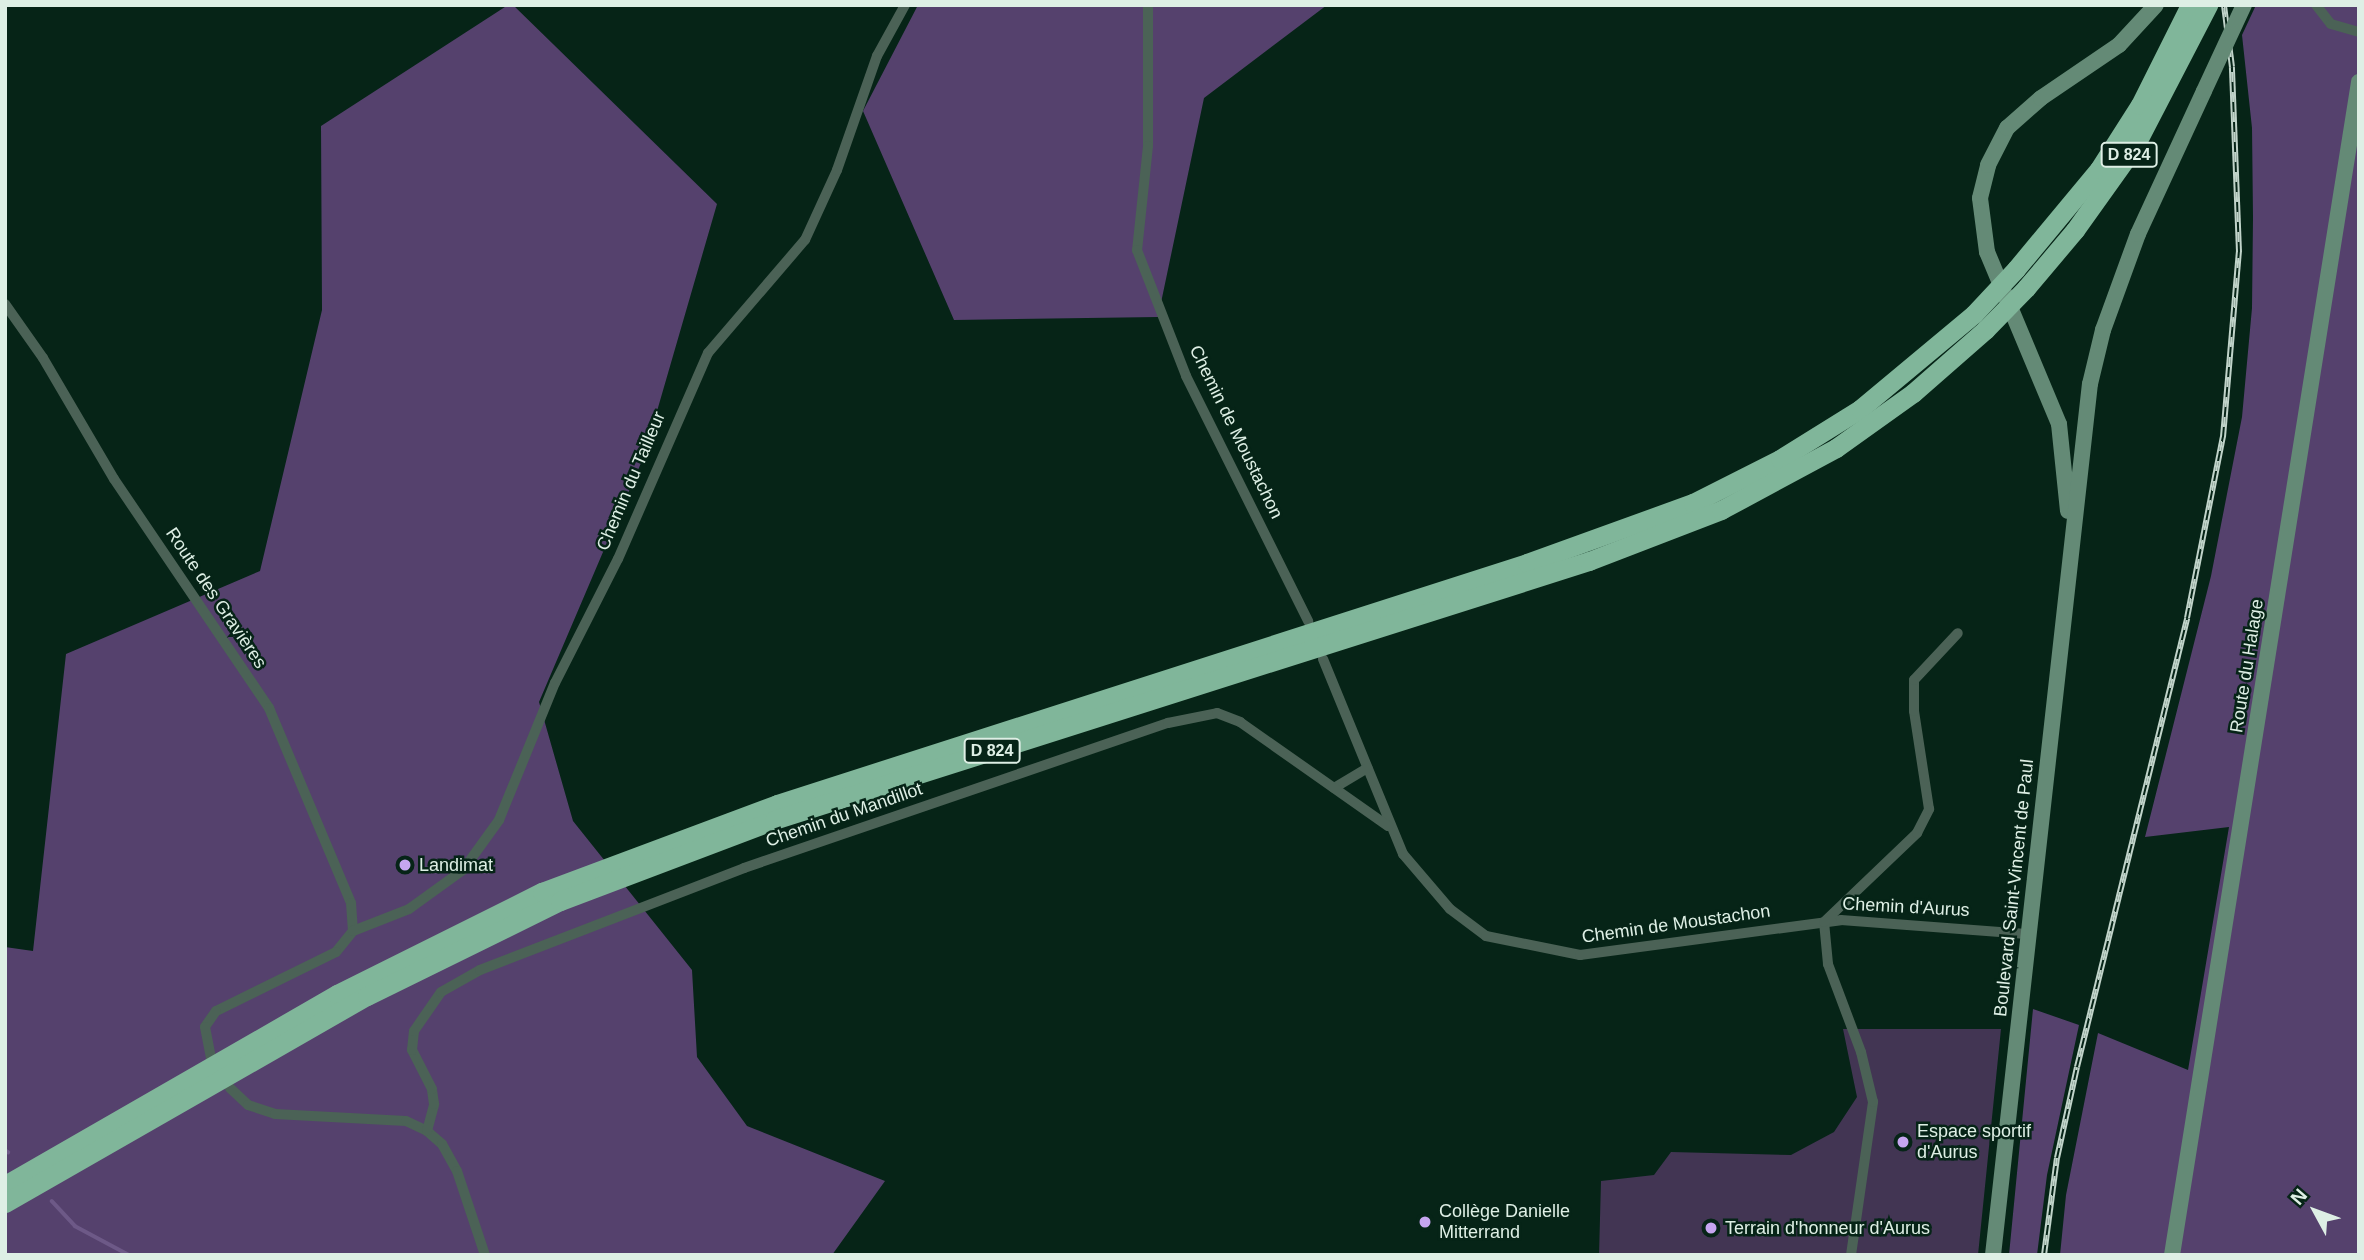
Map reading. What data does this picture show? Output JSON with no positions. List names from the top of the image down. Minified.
{"streets":{"highway":["D 824"],"main road":["Route du Halage","Boulevard Saint-Vincent de Paul"],"street":["Chemin de Moustachon","Chemin du Tailleur","Route des Gravières","Chemin du Mandillot","Chemin d'Aurus"]},"crossings":[["Chemin de Moustachon","Chemin du Mandillot"],["Chemin de Moustachon","Chemin d'Aurus"],["Chemin du Tailleur","Route des Gravières"],["Boulevard Saint-Vincent de Paul","Chemin d'Aurus"]],"places":["Landimat","Espace sportif d'Aurus","Collège Danielle Mitterrand","Terrain d'honneur d'Aurus"],"north":"top left"}
